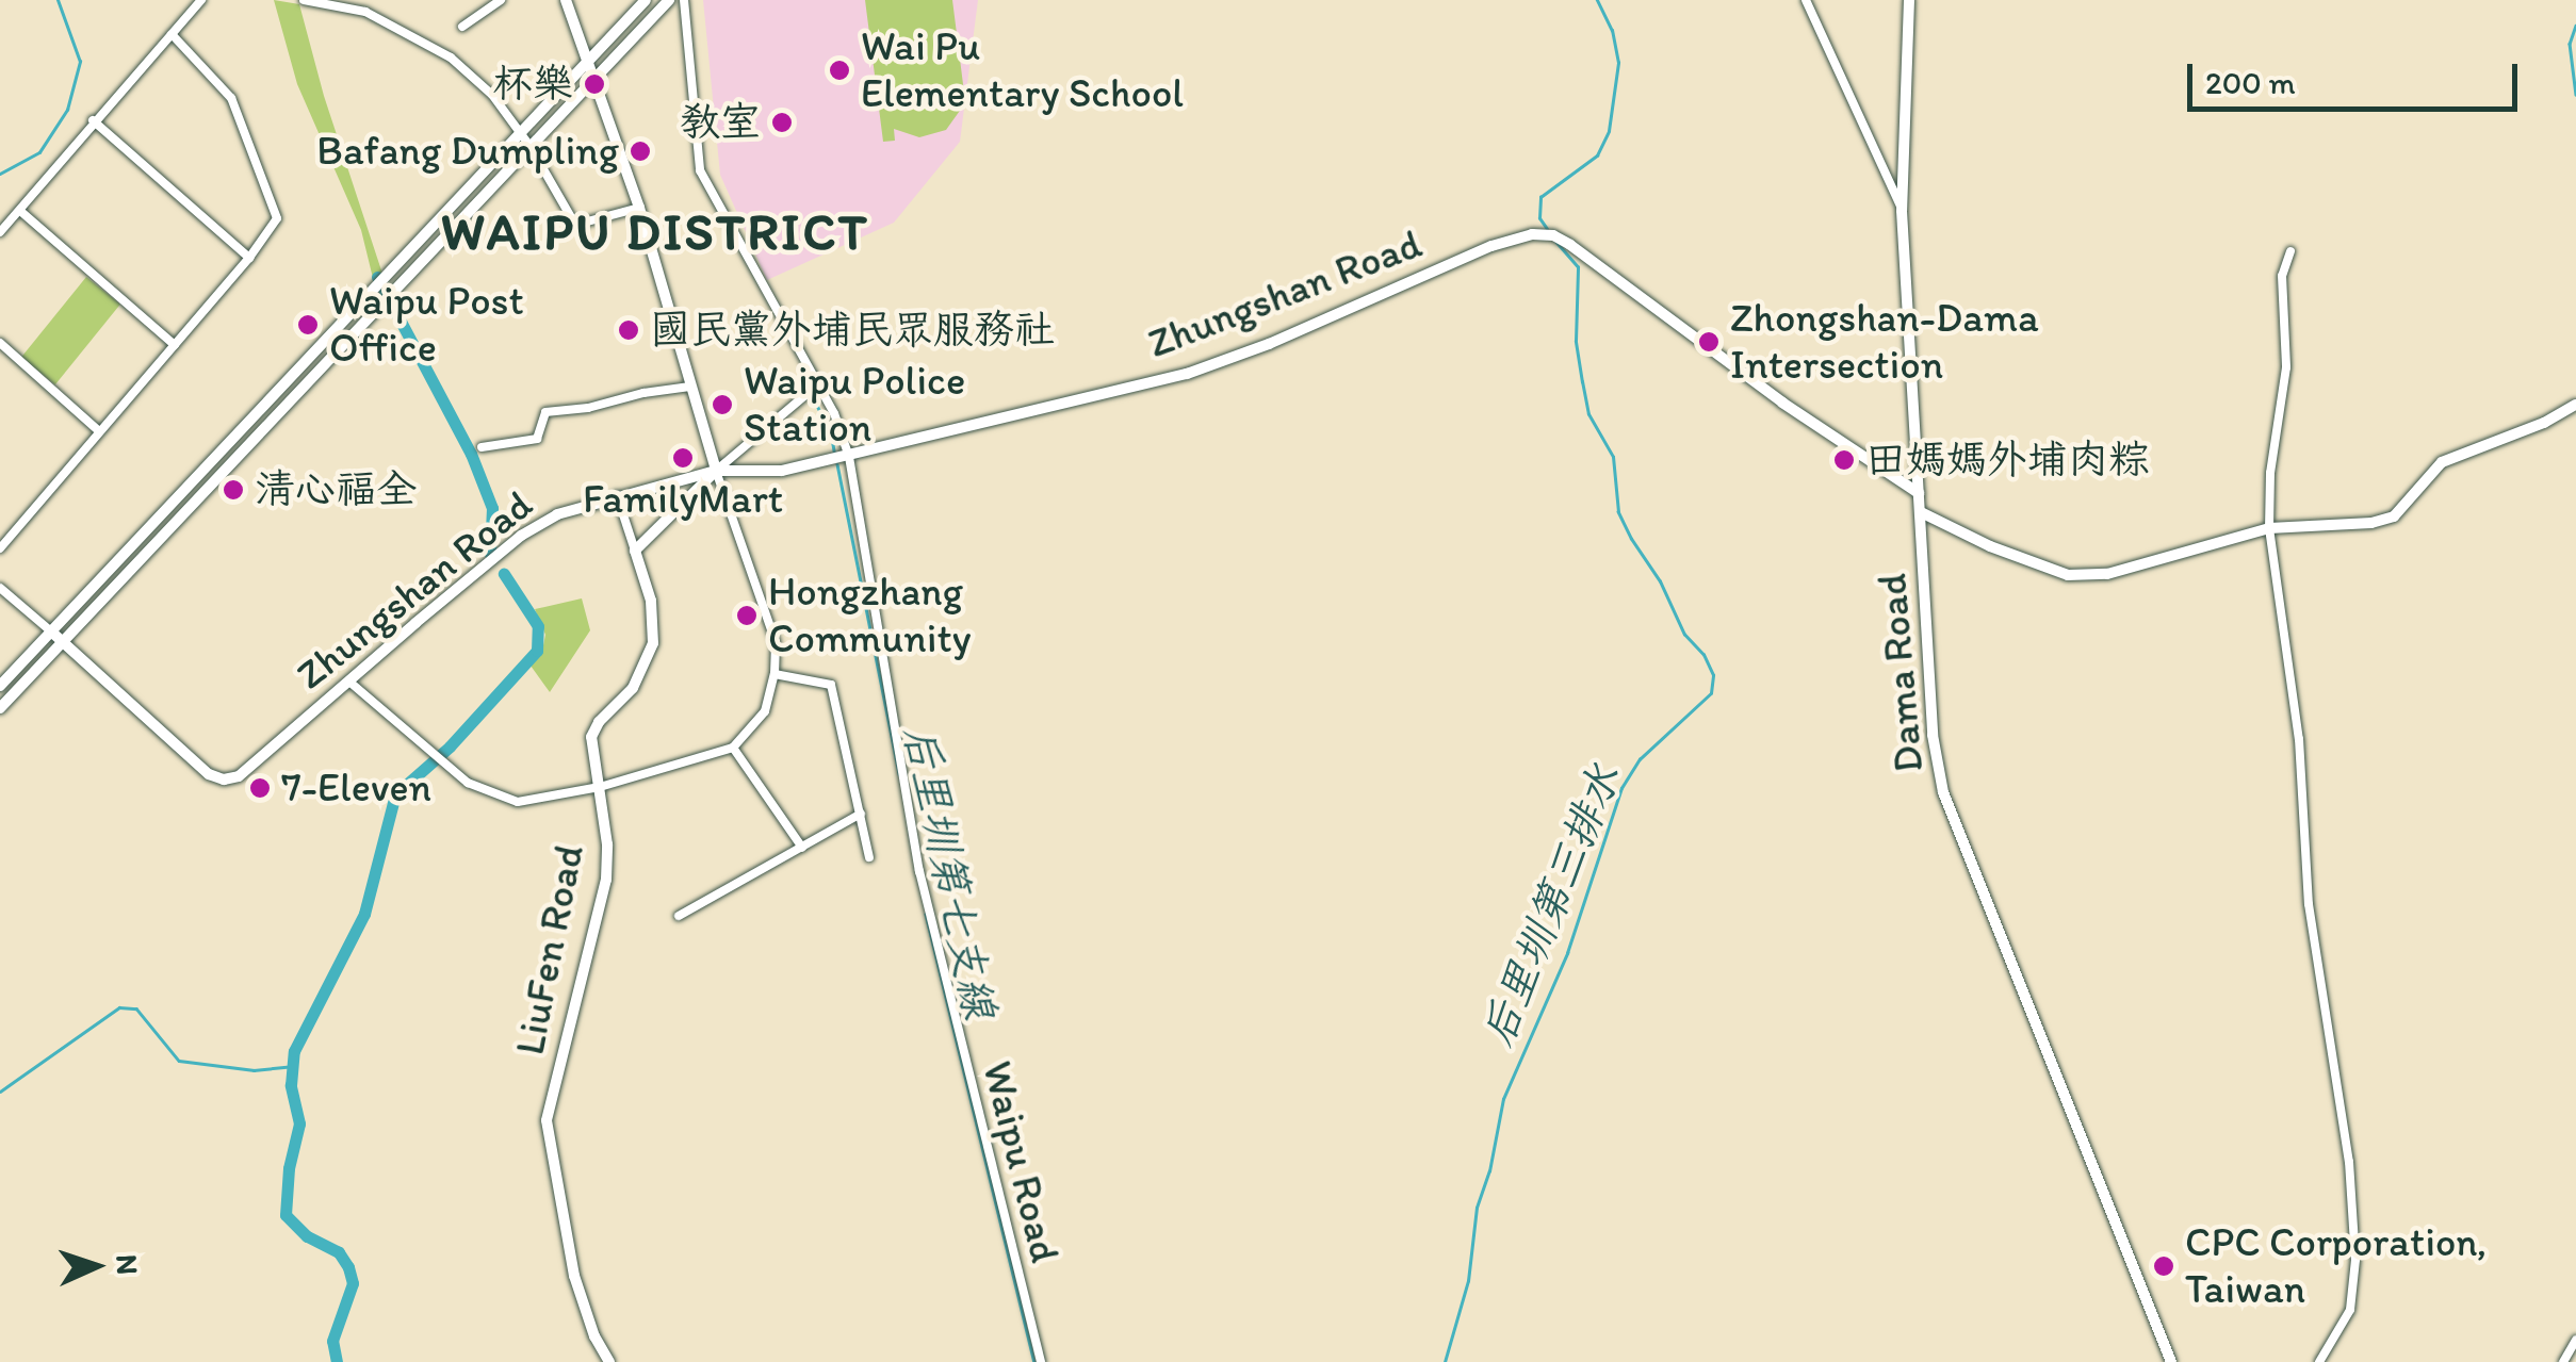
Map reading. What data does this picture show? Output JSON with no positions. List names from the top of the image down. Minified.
{"streets":{"street":["Zhungshan Road","Dama Road","LiuFen Road","Waipu Road"]},"crossings":[["Zhungshan Road","Dama Road"],["Zhungshan Road","Waipu Road"]],"districts":["WAIPU DISTRICT"],"water":["后里圳第七支線","后里圳第三排水"],"places":["Wai Pu Elementary School","杯樂","教室","Bafang Dumpling","Waipu Post Office","國民黨外埔民眾服務社","Zhongshan-Dama Intersection","Waipu Police Station","FamilyMart","田媽媽外埔肉粽","清心福全","Hongzhang Community","7-Eleven","CPC Corporation, Taiwan"],"scale_bar":"200 m","north":"right"}
